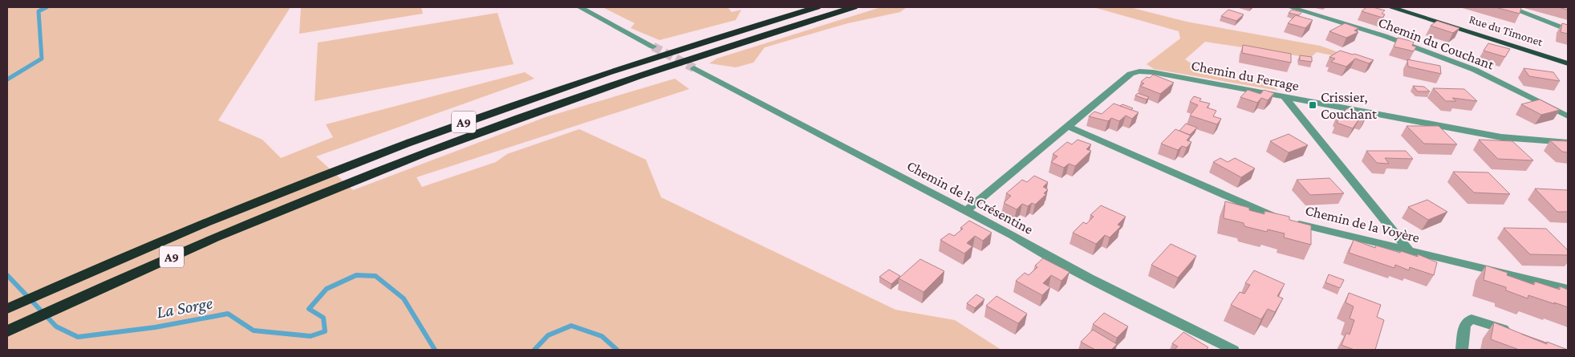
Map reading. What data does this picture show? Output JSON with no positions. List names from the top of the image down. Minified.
{"streets":{"highway":["A9"],"main road":["Rue du Timonet"],"street":["Chemin du Couchant","Chemin du Ferrage","Chemin de la Crésentine","Chemin de la Voyère"]},"crossings":[["Chemin du Ferrage","Chemin de la Crésentine"],["Chemin du Ferrage","Chemin de la Voyère"]],"water":["La Sorge"],"places":{"transit":["Crissier, Couchant"]}}
